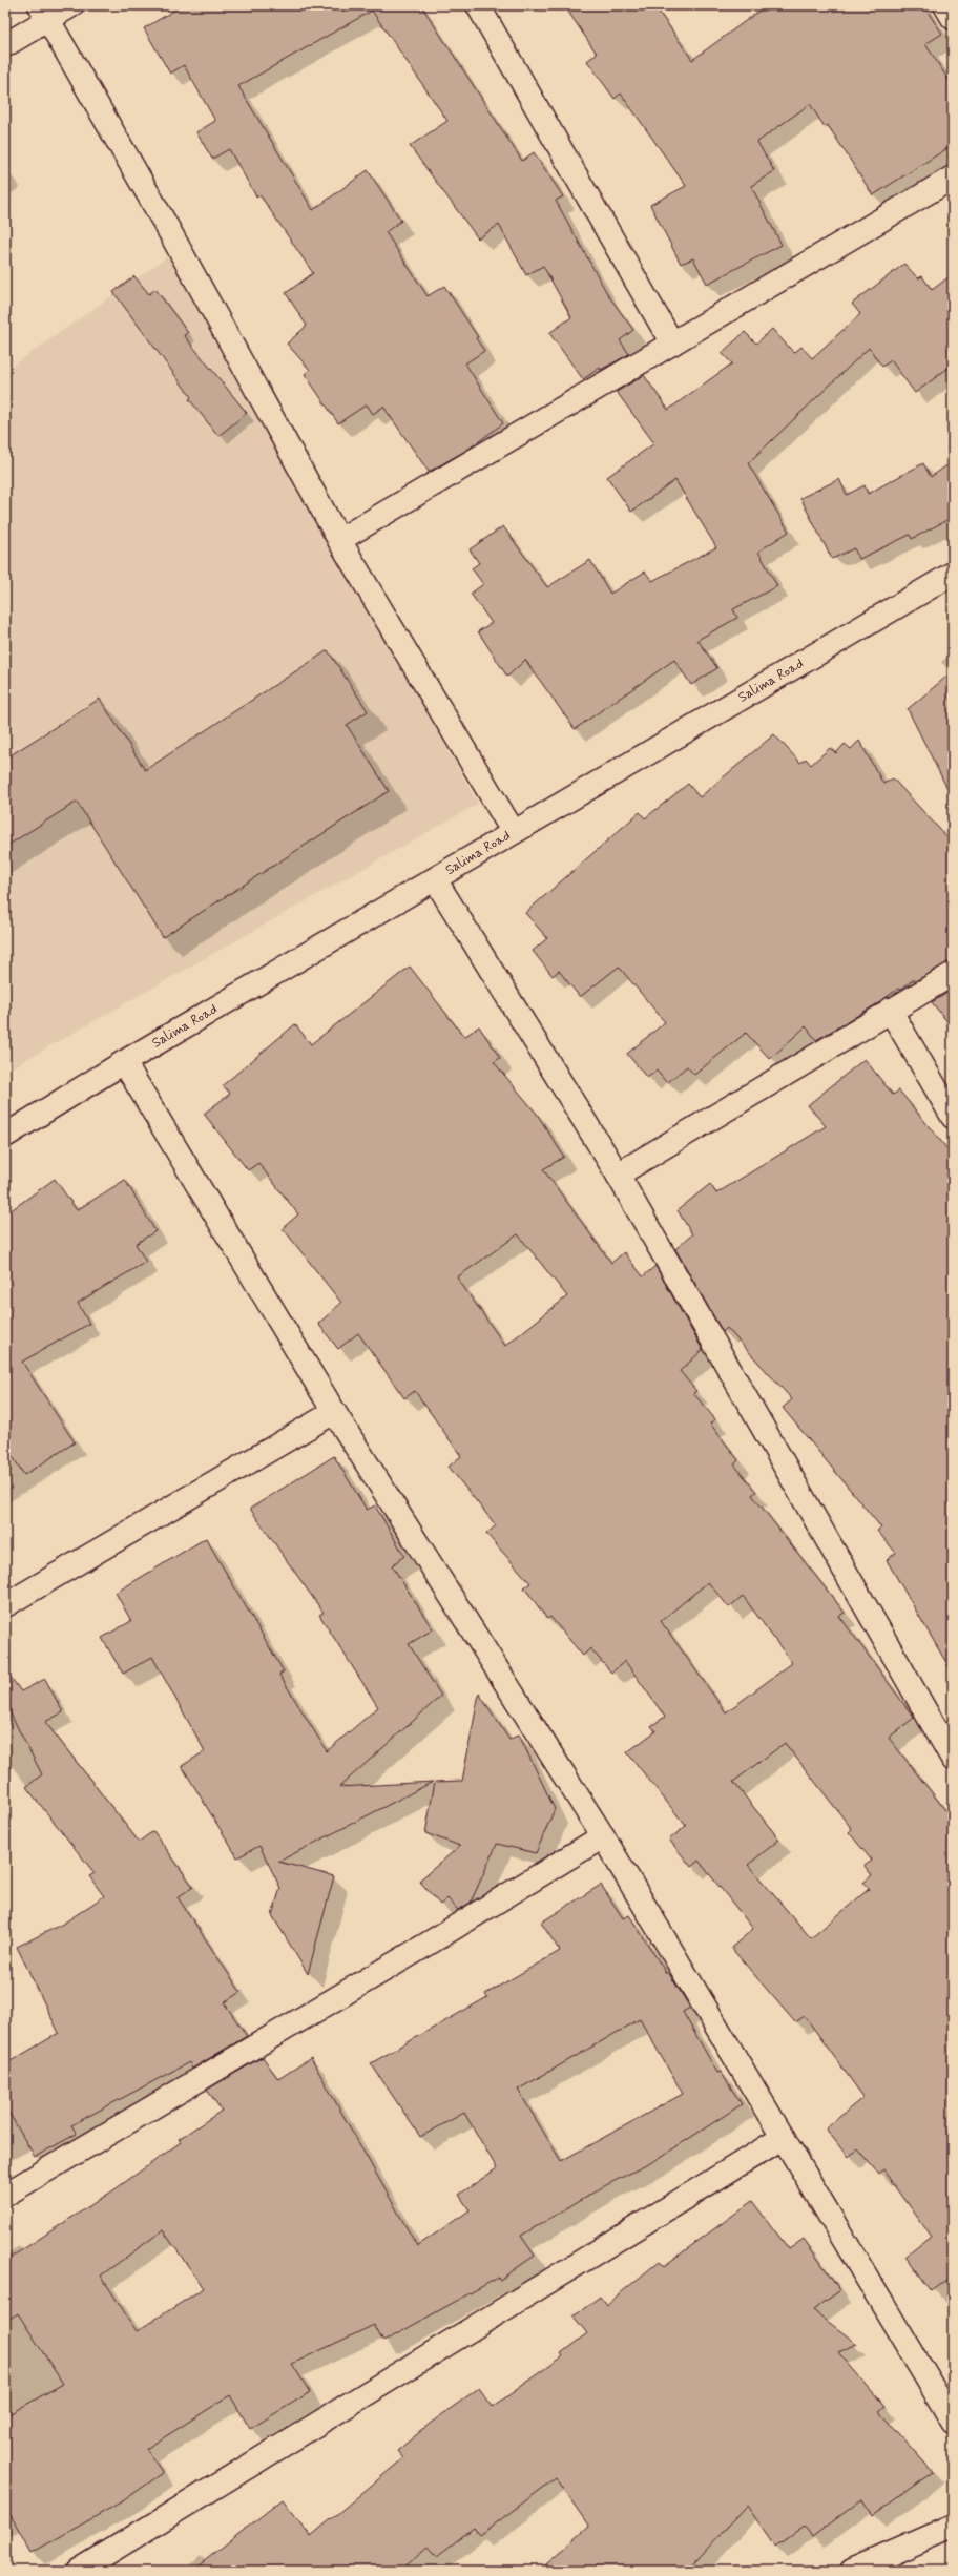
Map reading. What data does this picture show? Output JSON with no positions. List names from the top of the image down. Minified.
{"streets":{"street":["Salima Road"]}}
